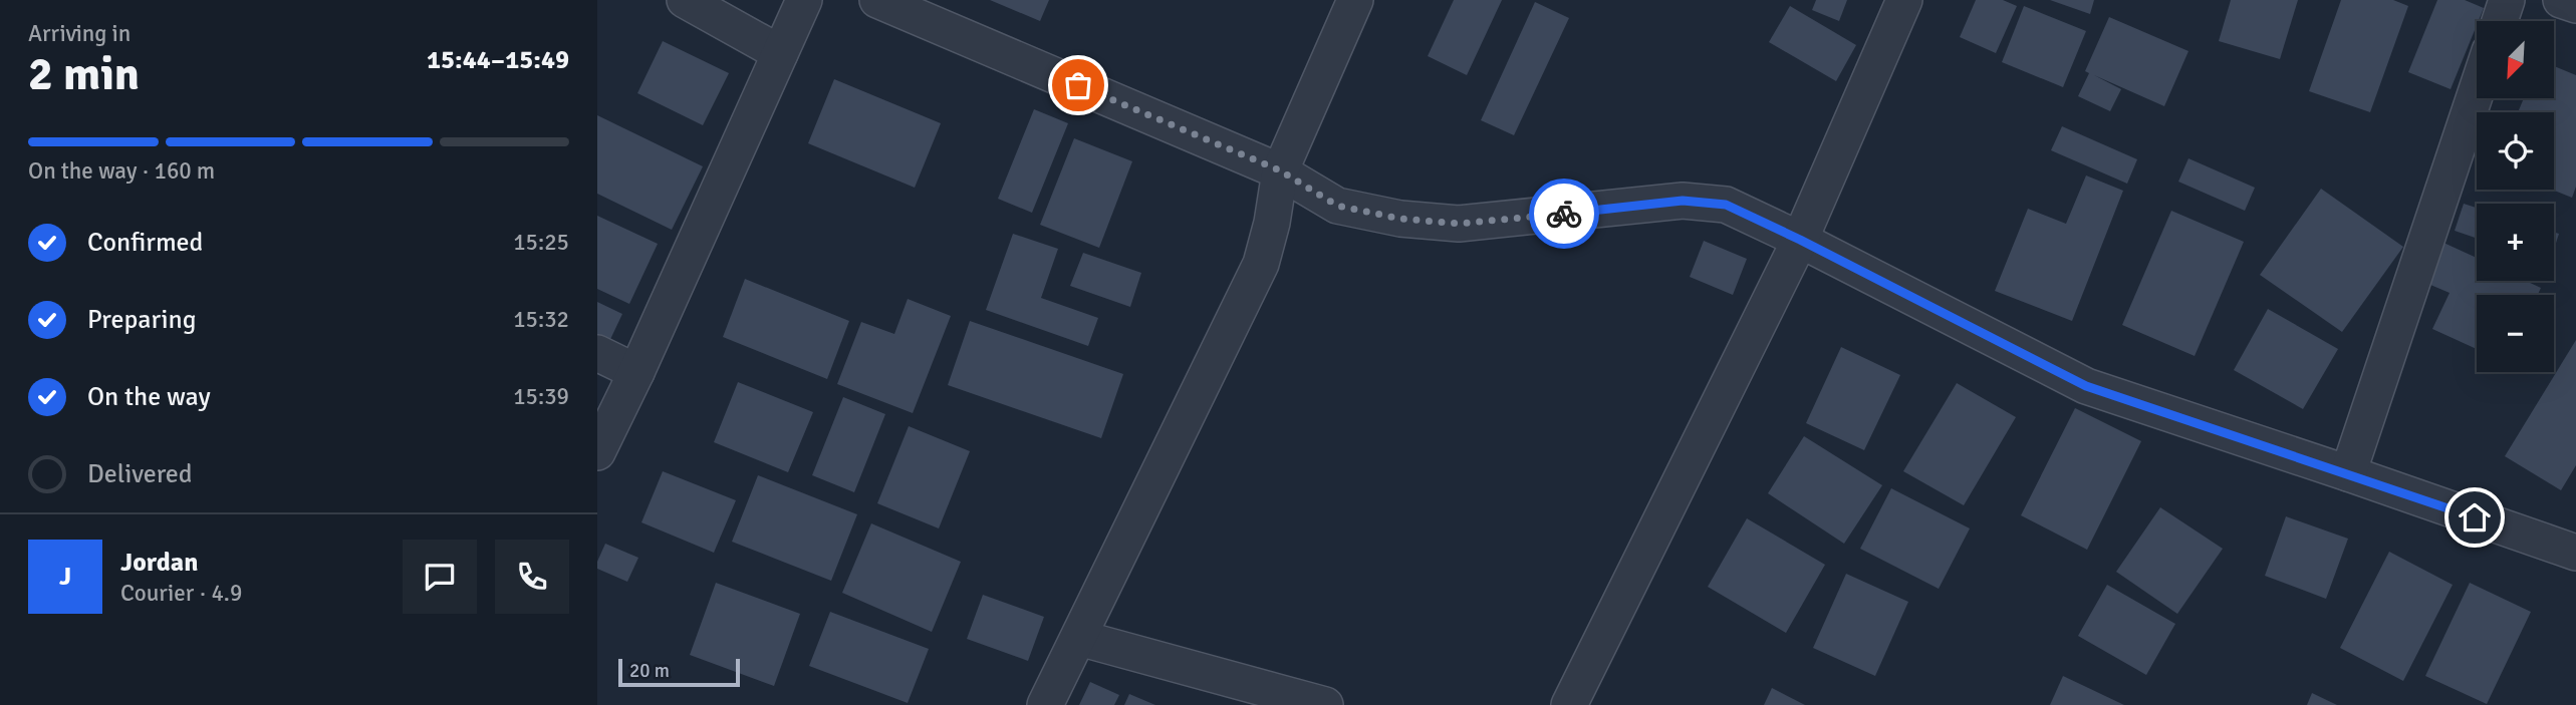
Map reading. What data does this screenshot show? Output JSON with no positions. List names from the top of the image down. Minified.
{"scale_bar":"20 m","north":"bottom left","page":{"heading":["2 min","Arriving in","15:44–15:49"],"panel":["Jordan","Courier · 4.9"],"map_buttons":["+","−"],"bar":"On the way · 160 m","list":[["Confirmed","15:25"],["Preparing","15:32"],["On the way","15:39"],"Delivered"],"round":"J","scale":"20 m"}}
